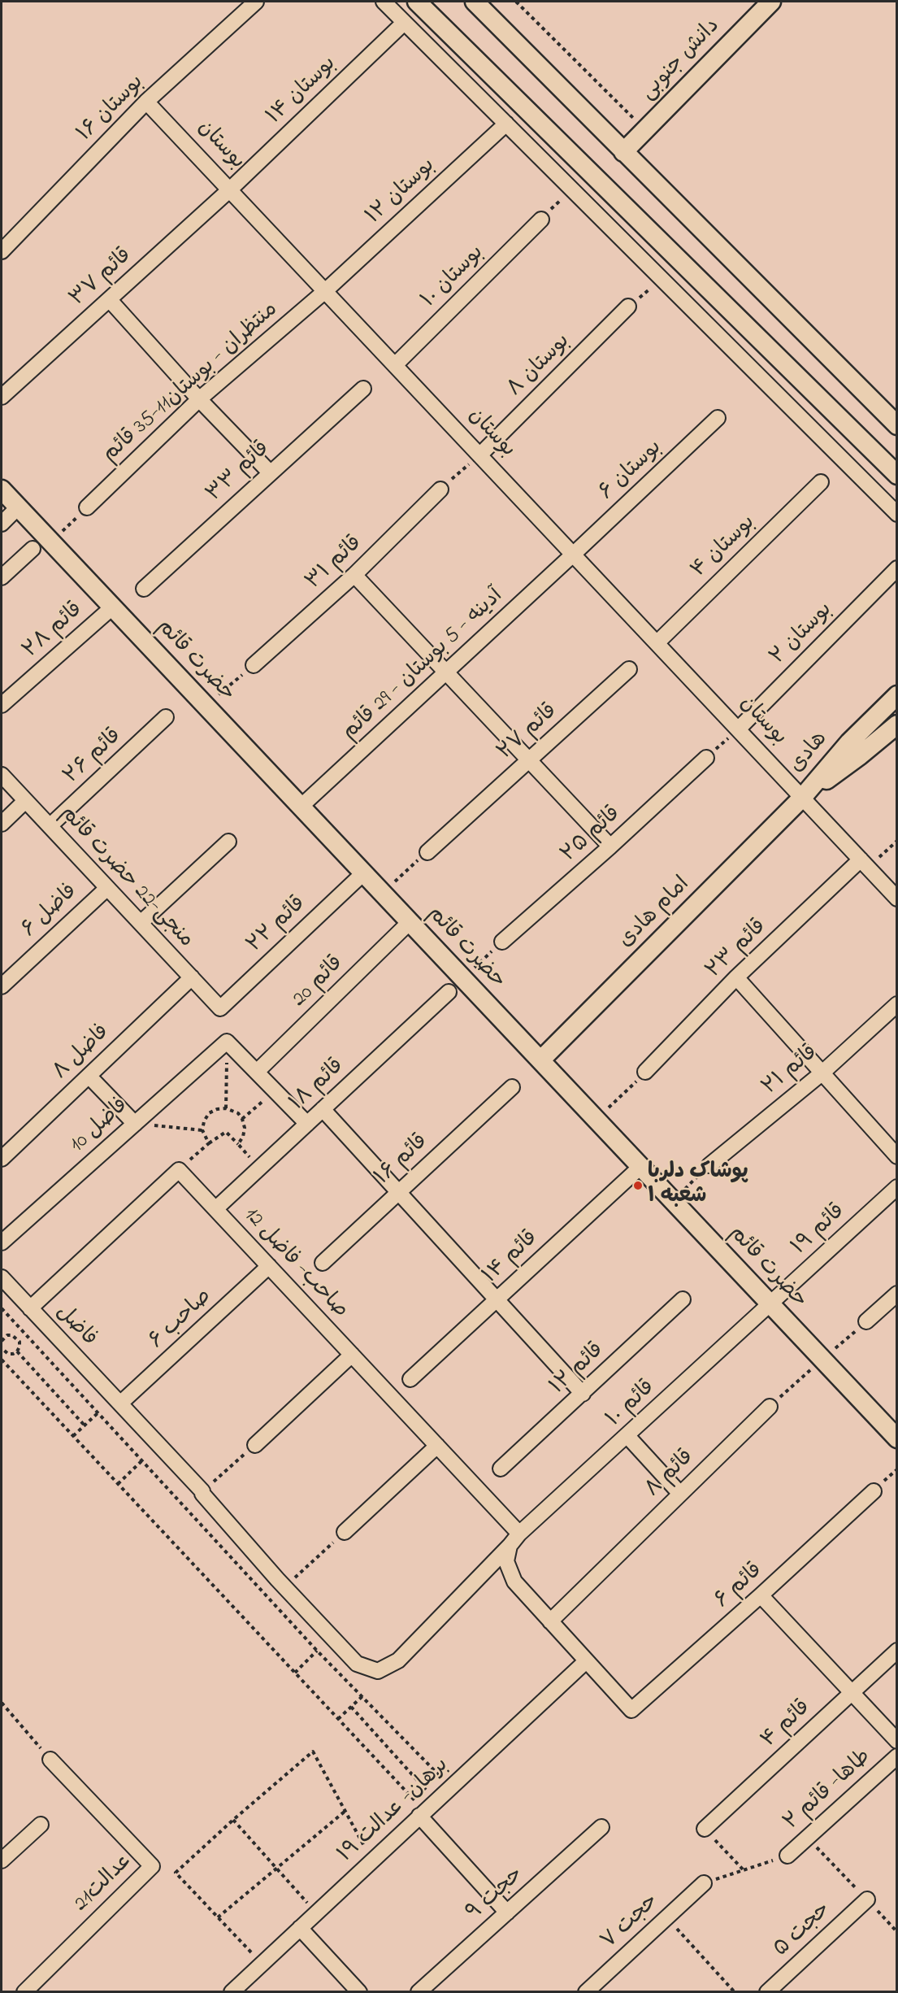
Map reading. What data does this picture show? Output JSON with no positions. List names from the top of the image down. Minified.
{"streets":{"street":["دانش جنوبی","بوستان ۱۴","بوستان ۱۶","بوستان","بوستان ۱۲","بوستان ۱۰","قائم ۳۷","بوستان ۸","منتظران - بوستان11-35 قائم","بوستان ۶","قائم ۳۳","بوستان ۴","قائم ۳۱","قائم ۲۸","بوستان ۲","حضرت قائم","آدینه - 5 بوستان - 29 قائم","قائم ۲۷","هادی","قائم ۲۶","قائم ۲۵","منجی-22 حضرت قائم","فاضل ۶","امام هادی","قائم ۲۲","قائم ۲۳","قائم 20","فاضل ۸","قائم ۲۱","قائم ۱۸","فاضل 10","قائم ۱۶","قائم ۱۹","قائم ۱۴","صاحب- فاضل 12","صاحب ۶","فاضل","قائم ۱۲","قائم ۱۰","قائم ۸","قائم ۶","قائم ۴","طاها- قائم ۲","برهان- عدالت ۱۹","21عدالت","حجت ۹","حجت ۷","حجت ۵"]},"crossings":[["بوستان ۱۴","بوستان"],["بوستان ۱۴","قائم ۳۷"],["بوستان ۱۶","بوستان"],["بوستان","بوستان ۱۲"],["بوستان","بوستان ۱۰"],["بوستان","قائم ۳۷"],["بوستان","بوستان ۸"],["بوستان","منتظران - بوستان11-35 قائم"],["بوستان","بوستان ۶"],["بوستان","بوستان ۴"],["بوستان","بوستان ۲"],["بوستان","آدینه - 5 بوستان - 29 قائم"],["بوستان","هادی"],["بوستان","امام هادی"],["بوستان","قائم ۲۳"],["بوستان ۱۲","منتظران - بوستان11-35 قائم"],["بوستان ۶","آدینه - 5 بوستان - 29 قائم"],["قائم ۲۸","حضرت قائم"],["حضرت قائم","آدینه - 5 بوستان - 29 قائم"],["حضرت قائم","امام هادی"],["حضرت قائم","قائم ۲۲"],["حضرت قائم","قائم 20"],["حضرت قائم","قائم ۱۹"],["حضرت قائم","قائم ۱۴"],["حضرت قائم","قائم ۱۰"],["هادی","امام هادی"],["قائم ۲۶","منجی-22 حضرت قائم"],["منجی-22 حضرت قائم","فاضل ۶"],["منجی-22 حضرت قائم","قائم ۲۲"],["منجی-22 حضرت قائم","فاضل ۸"],["قائم ۱۸","صاحب- فاضل 12"],["قائم ۱۹","قائم ۱۰"],["صاحب- فاضل 12","صاحب ۶"],["صاحب- فاضل 12","قائم ۱۰"],["صاحب ۶","فاضل"],["فاضل","قائم ۱۰"],["قائم ۶","برهان- عدالت ۱۹"]],"places":["پوشاک دلربا شعبه ۱"]}
